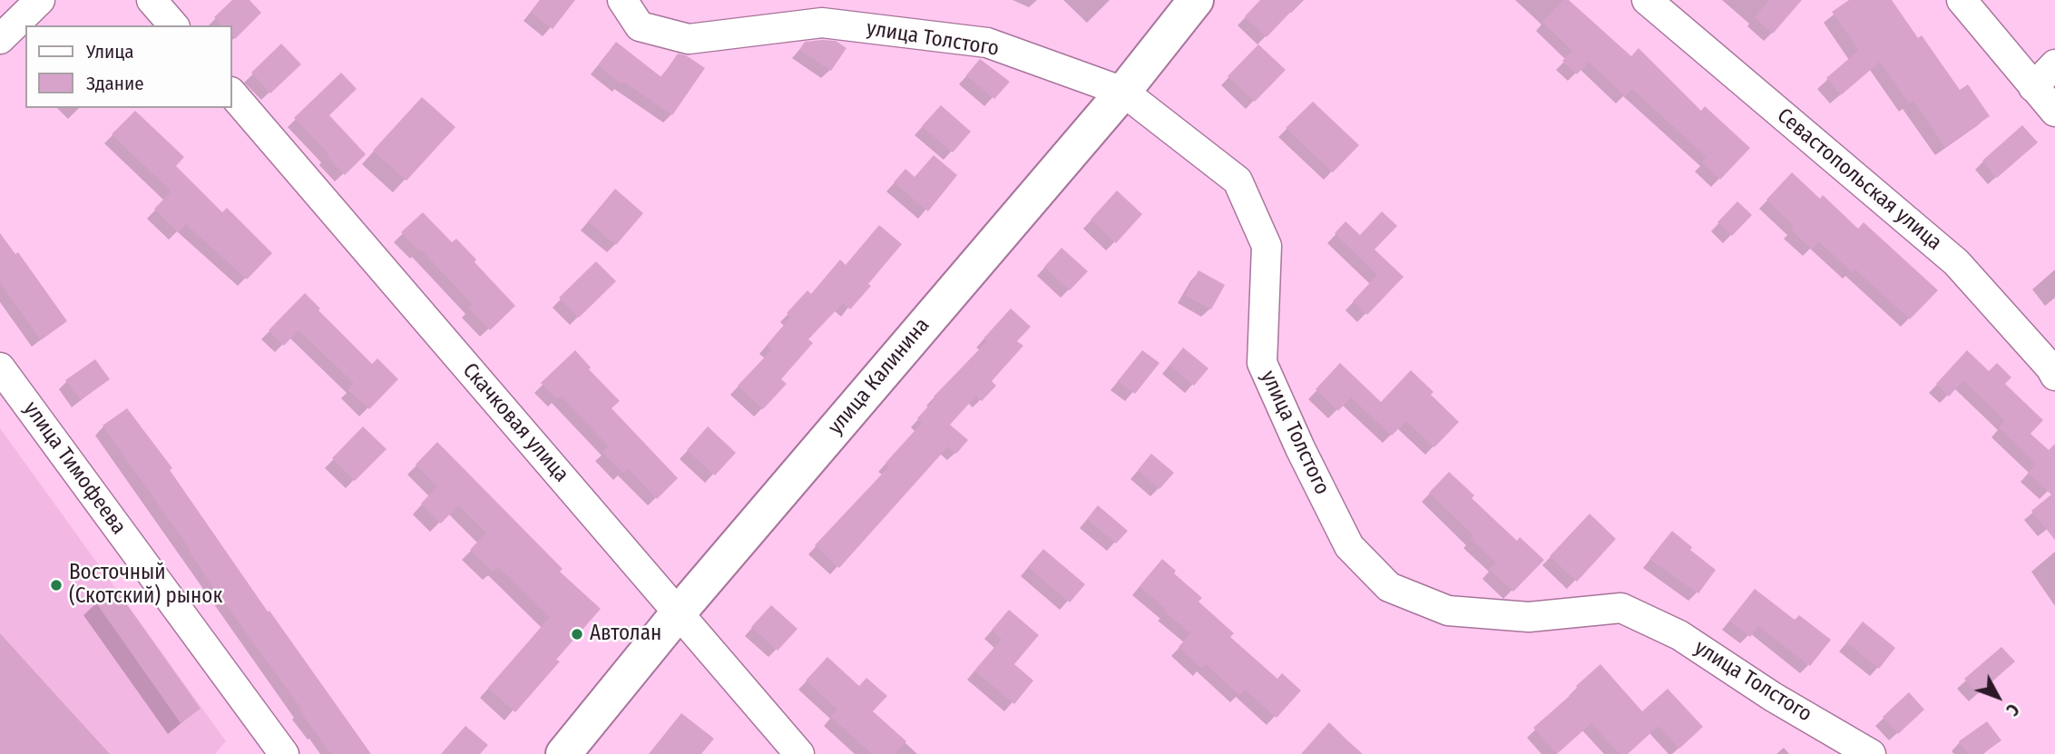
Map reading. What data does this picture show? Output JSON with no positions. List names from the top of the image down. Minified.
{"streets":{"main road":["улица Калинина"],"street":["улица Толстого","Севастопольская улица","Скачковая улица","улица Тимофеева"]},"crossings":[["улица Толстого","улица Калинина"],["улица Калинина","Скачковая улица"]],"places":["Восточный (Скотский) рынок","Автолан"],"legend":["Улица","Здание"],"north":"bottom right"}
